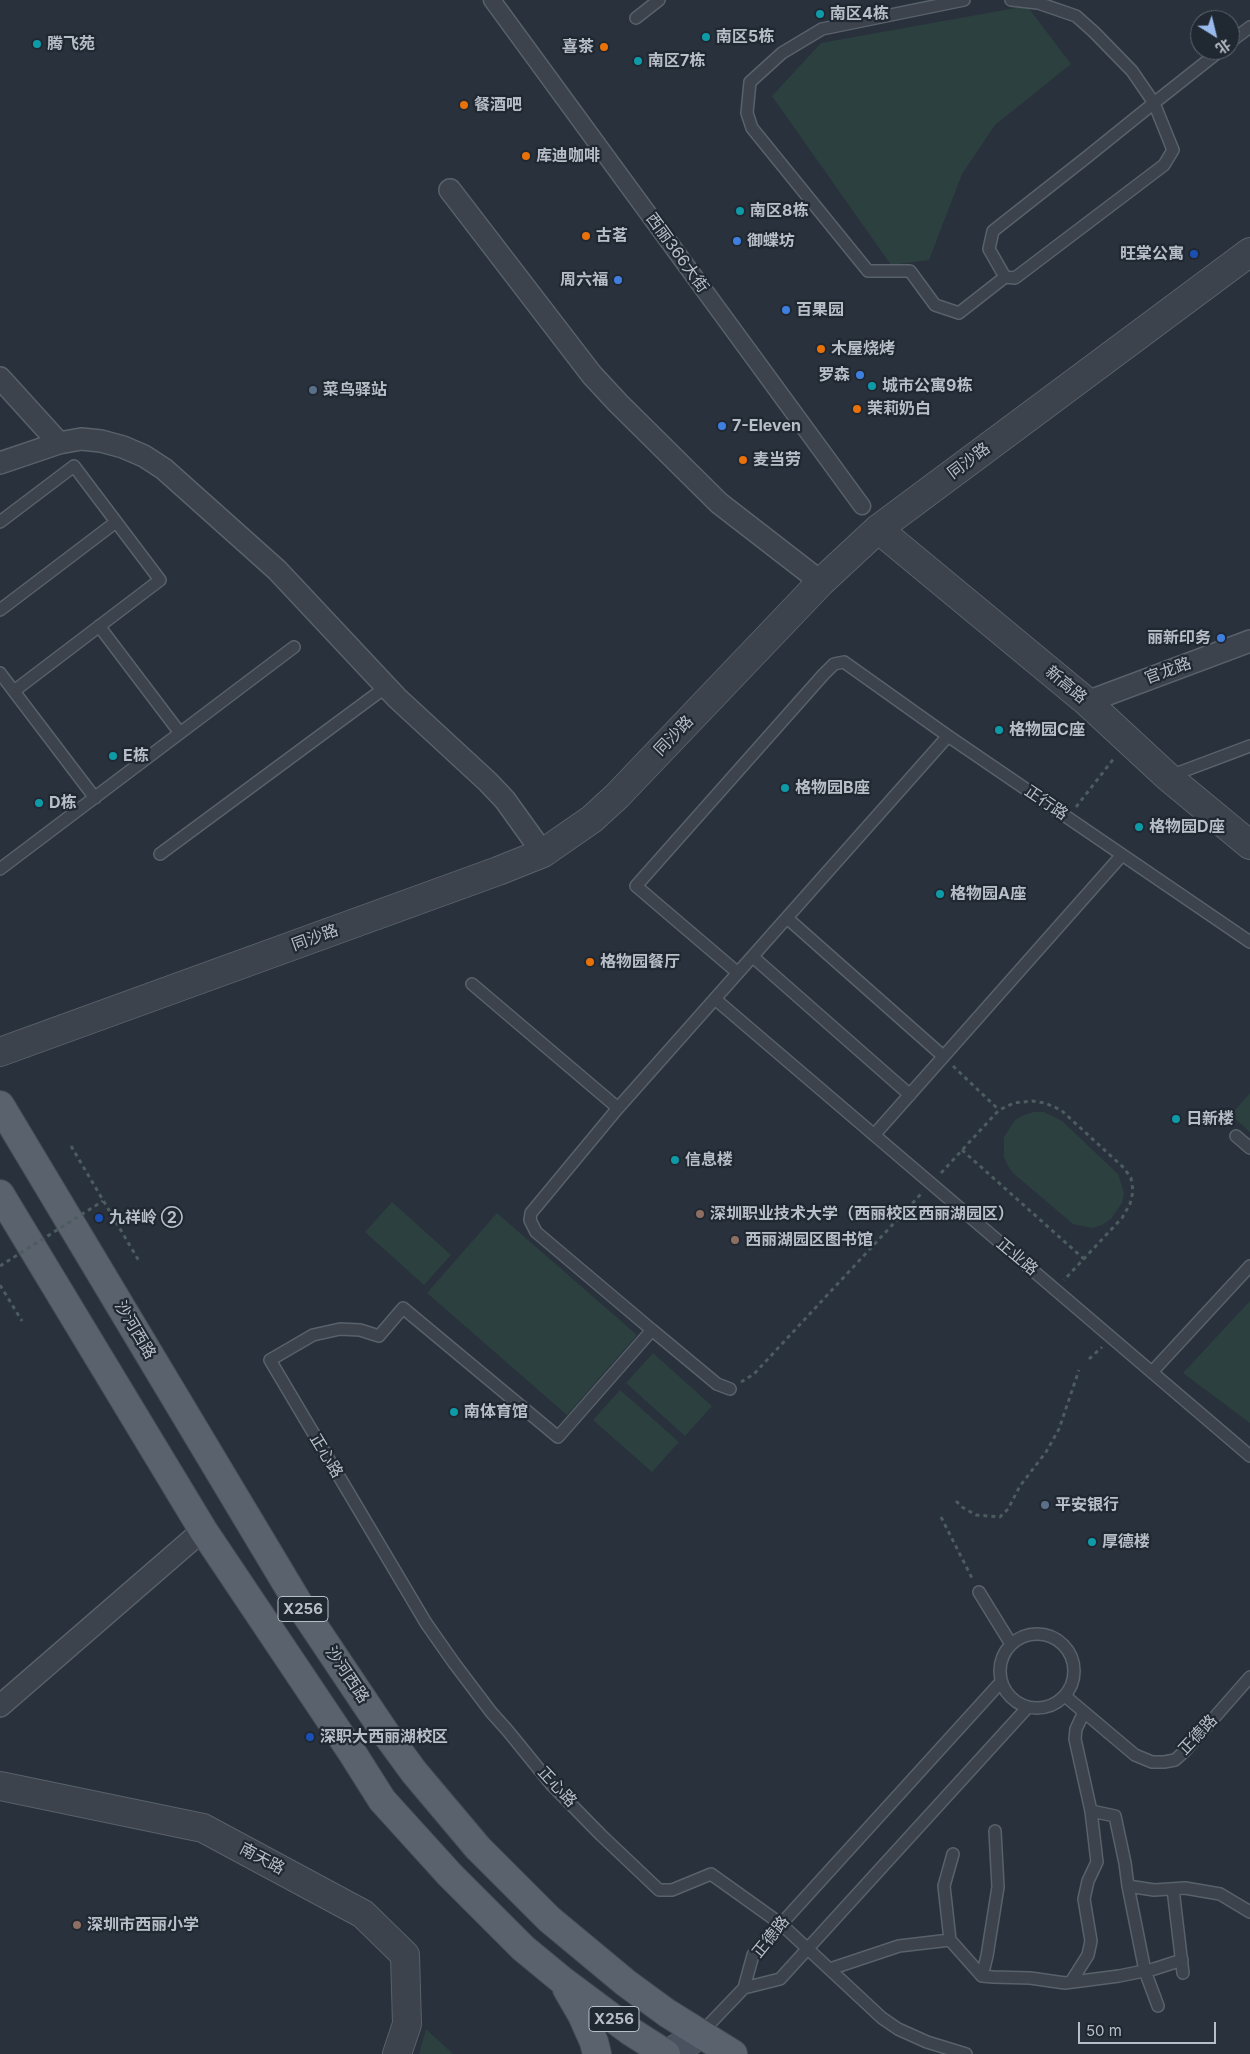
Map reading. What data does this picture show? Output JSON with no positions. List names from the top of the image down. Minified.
{"streets":{"main road":["沙河西路","X256"],"street":["西丽366大街","同沙路","官龙路","新高路","南天路"],"lane":["正行路","正业路","正心路","正德路"]},"crossings":[["同沙路","新高路"],["官龙路","新高路"],["正心路","正德路"]],"places":["南区4栋","南区5栋","腾飞苑","喜茶","南区7栋","餐酒吧","库迪咖啡","南区8栋","古茗","御蝶坊","旺棠公寓","周六福","百果园","木屋烧烤","罗森","城市公寓9栋","菜鸟驿站","茉莉奶白","7-Eleven","麦当劳","丽新印务","格物园C座","E栋","格物园B座","D栋","格物园D座","格物园A座","格物园餐厅","日新楼","信息楼","深圳职业技术大学（西丽校区西丽湖园区）","九祥岭 ②","西丽湖园区图书馆","南体育馆","平安银行","厚德楼","深职大西丽湖校区","深圳市西丽小学"],"scale_bar":"50 m","north":"bottom right"}
